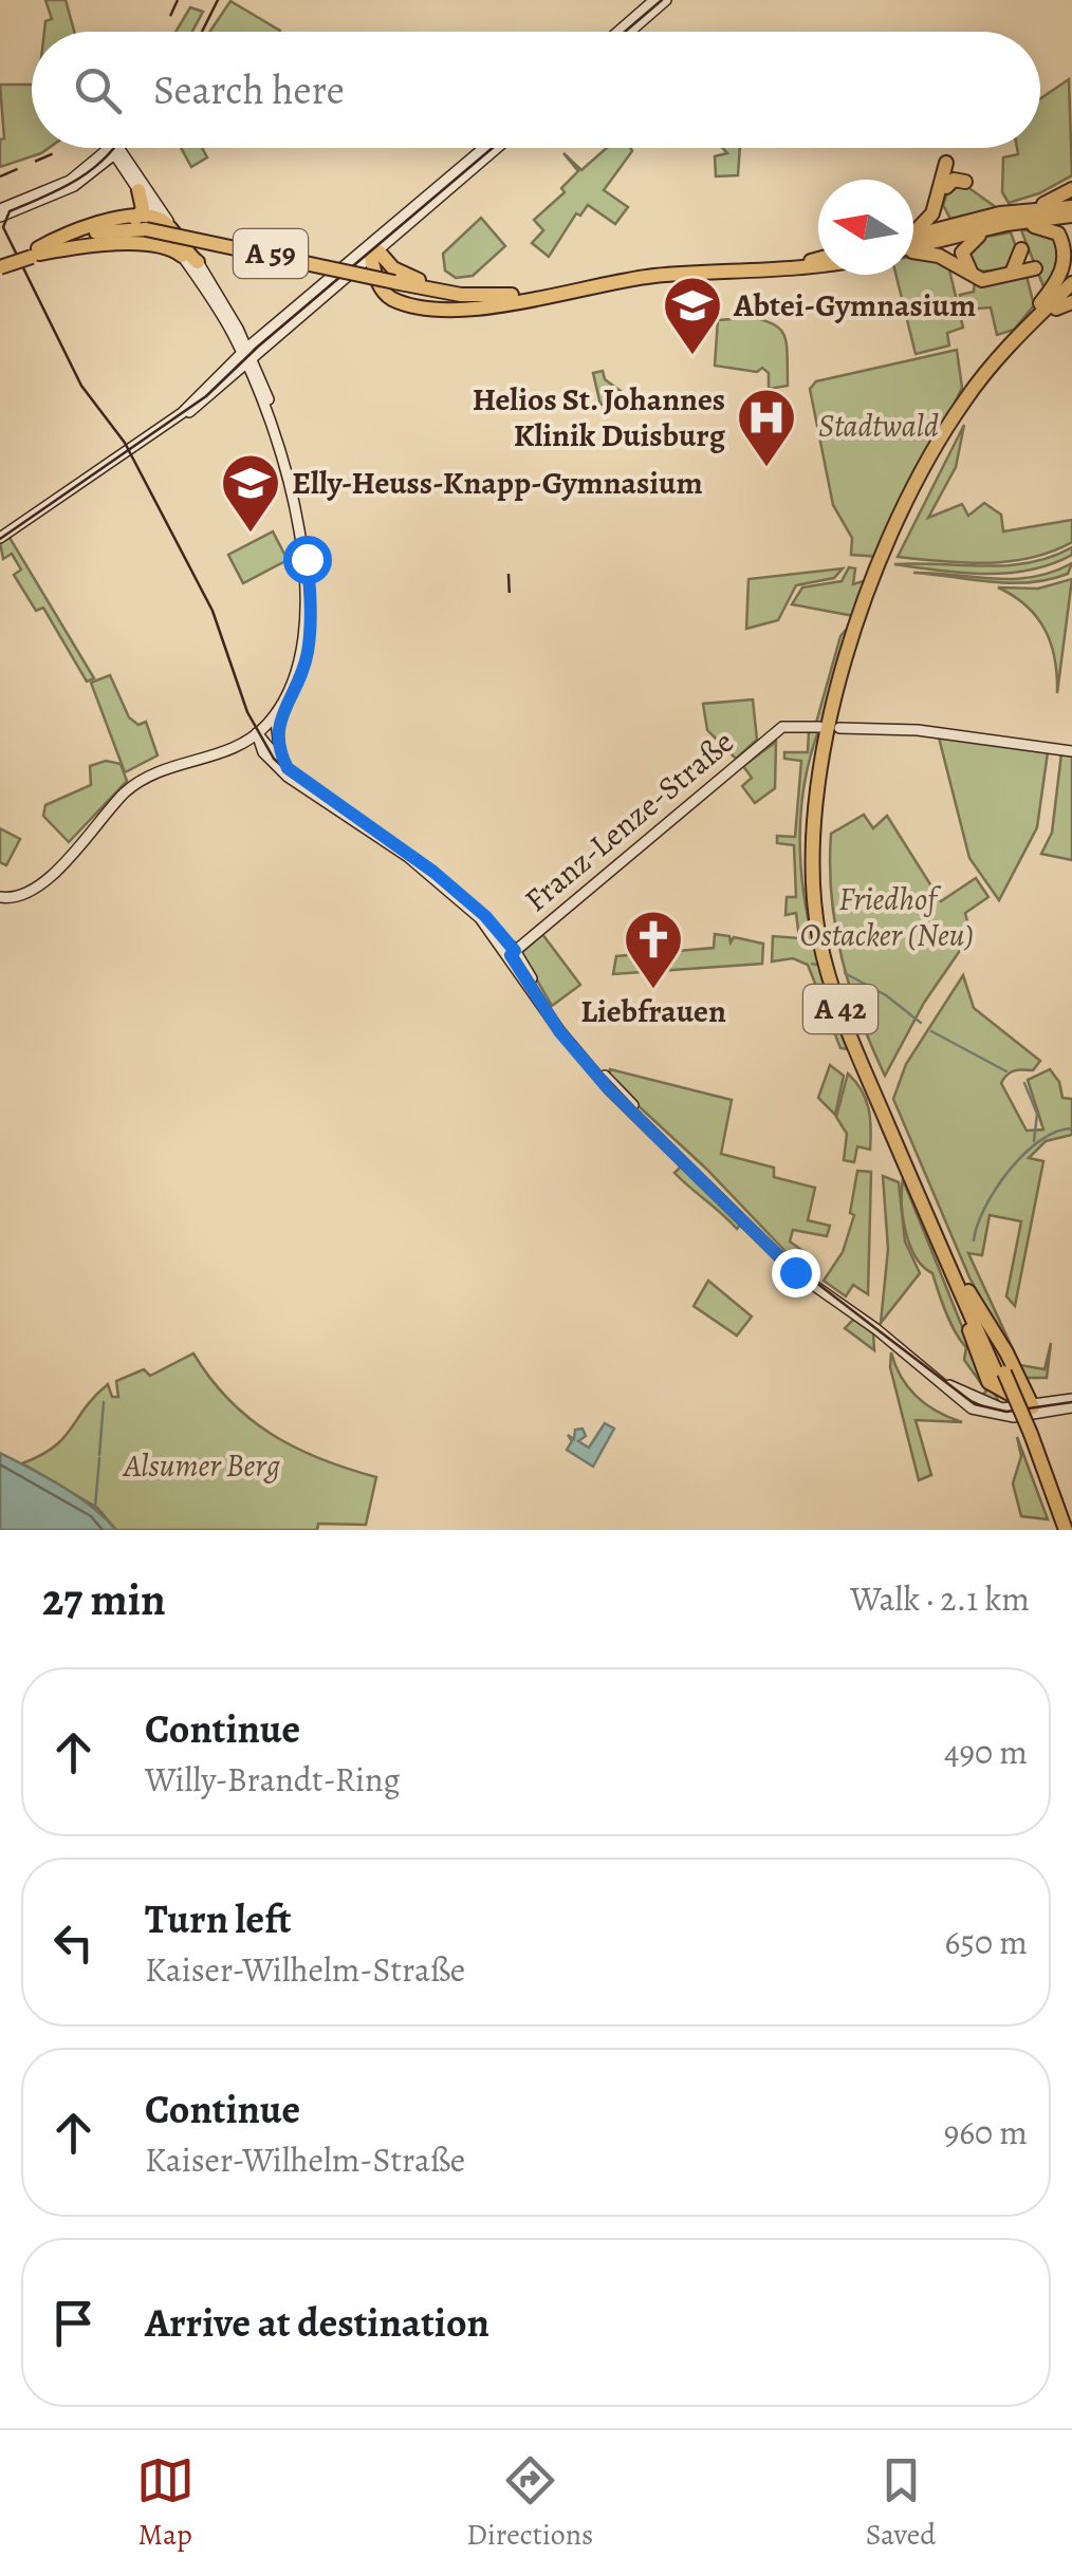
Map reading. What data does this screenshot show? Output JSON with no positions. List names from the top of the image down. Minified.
{"streets":{"highway":["A 59","A 42"],"main road":["Franz-Lenze-Straße"]},"parks":["Stadtwald","Friedhof Ostacker (Neu)","Alsumer Berg"],"places":{"school or university":["Abtei-Gymnasium","Elly-Heuss-Knapp-Gymnasium"],"hospital":["Helios St. Johannes Klinik Duisburg"],"church":["Liebfrauen"]},"north":"left","page":{"search":"Search here","heading":["27 min","Walk · 2.1 km"],"list":[["Continue","Willy-Brandt-Ring","490 m"],["Turn left","Kaiser-Wilhelm-Straße","650 m"],["Continue","Kaiser-Wilhelm-Straße","960 m"],"Arrive at destination"],"nav":["Map","Directions","Saved"]}}
